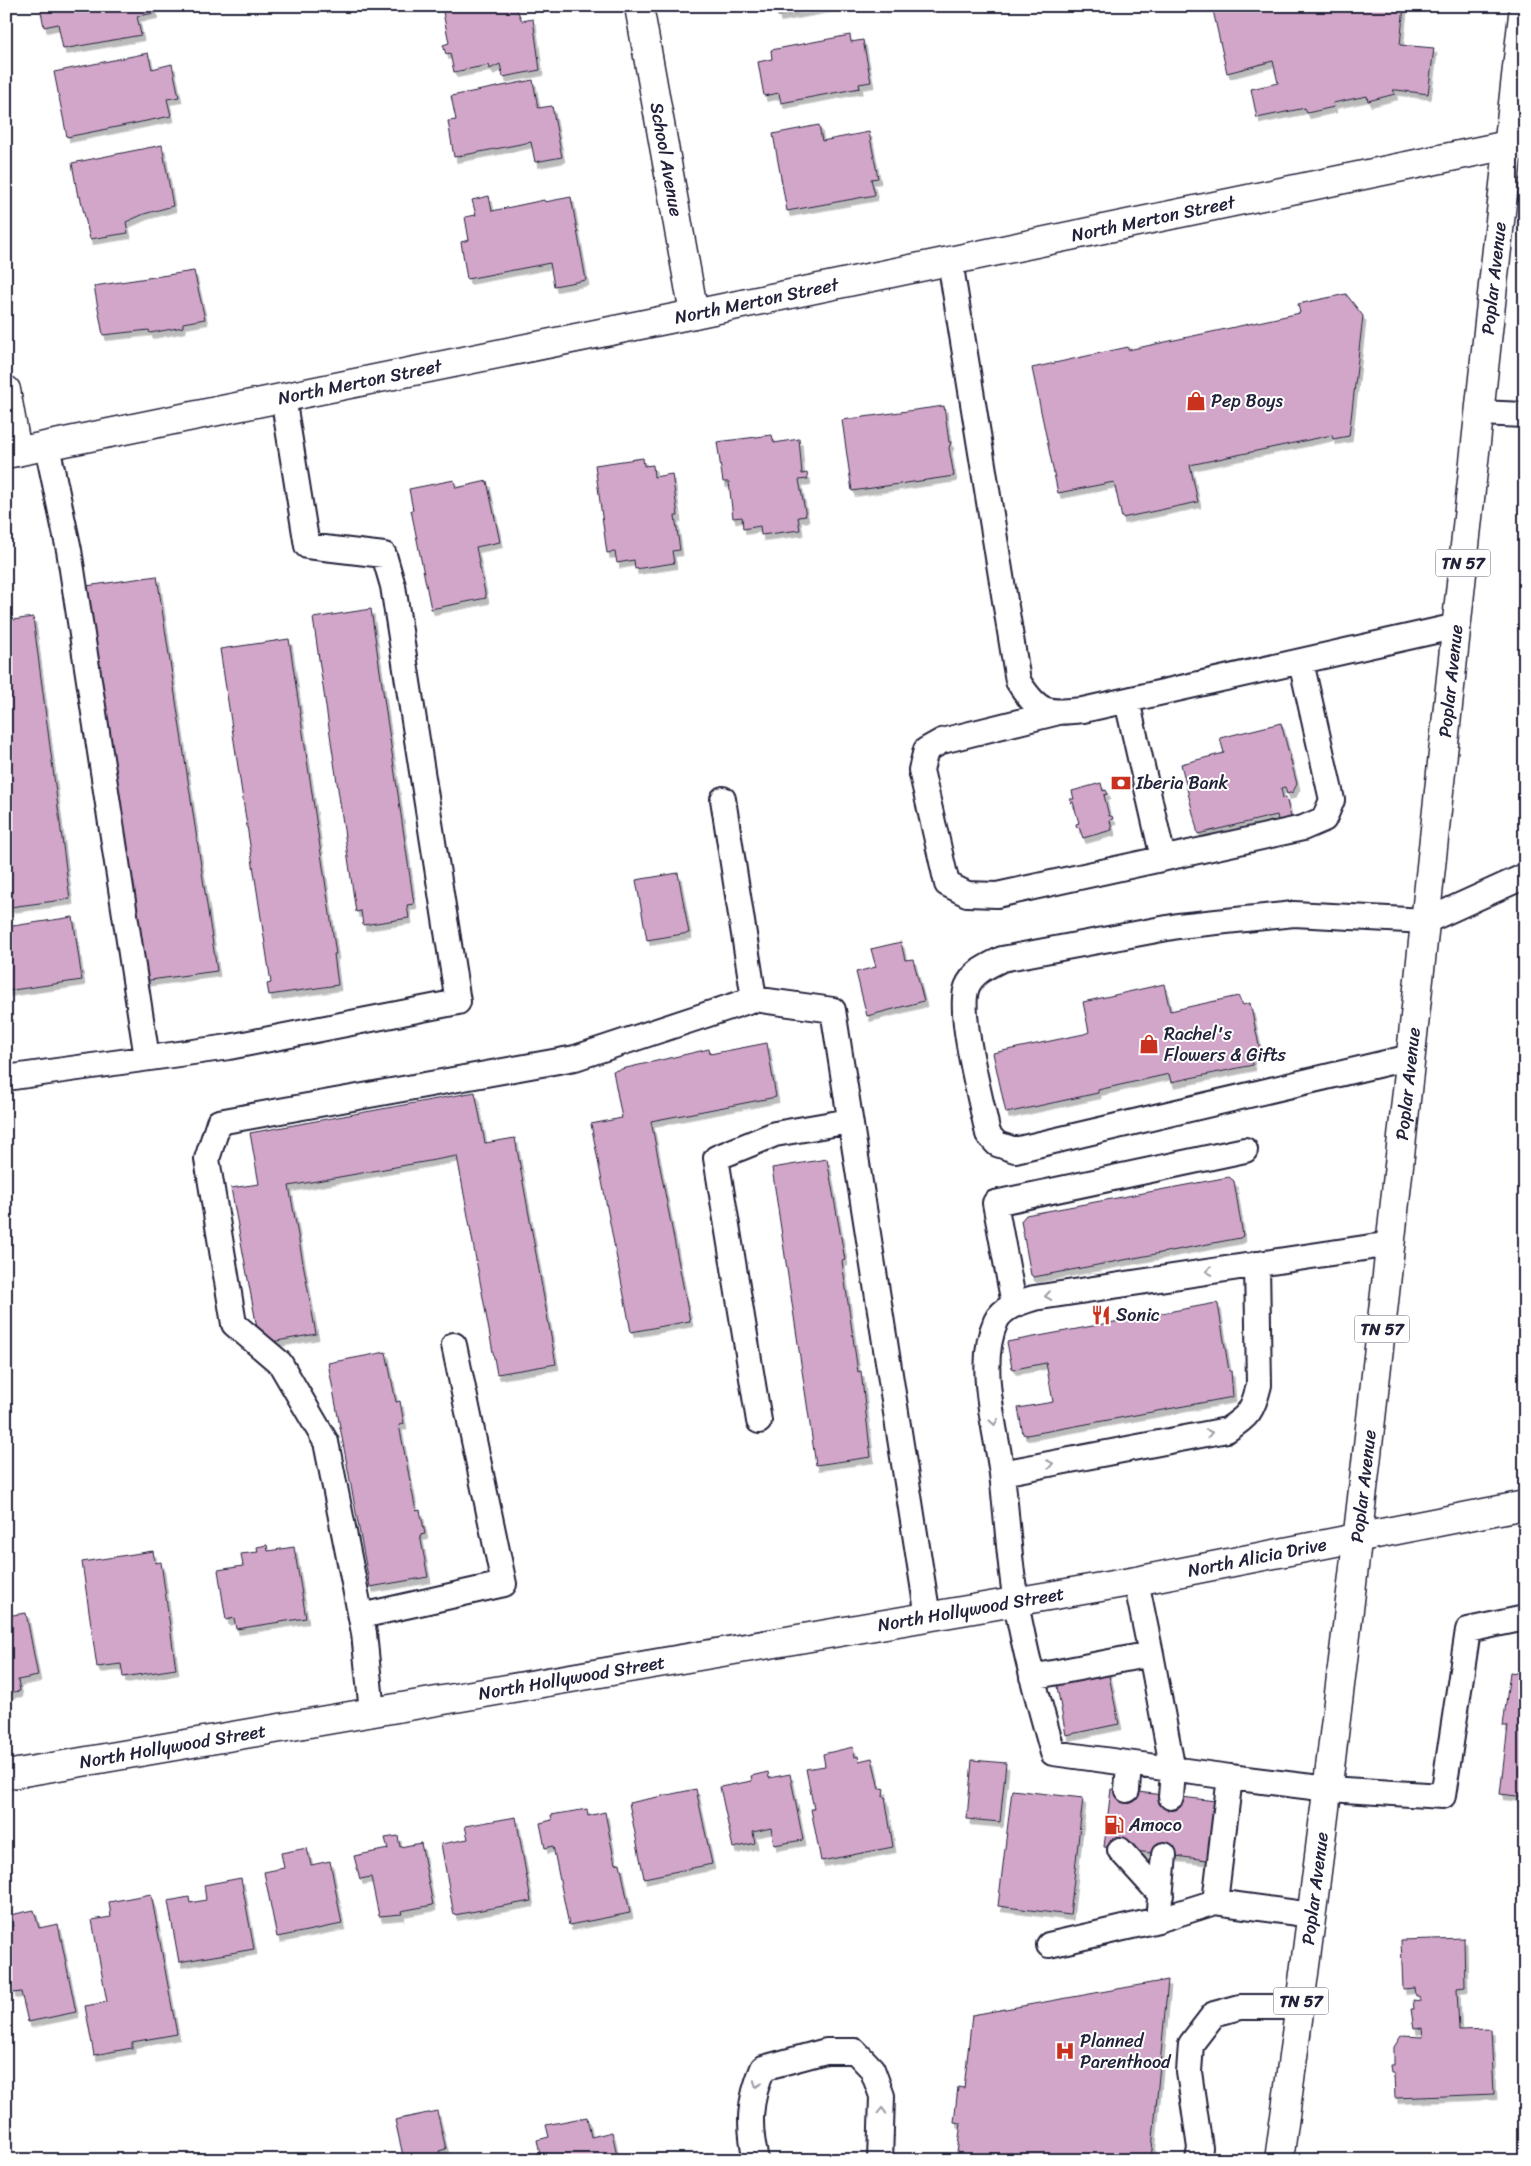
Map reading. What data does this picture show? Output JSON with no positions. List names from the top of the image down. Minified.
{"streets":{"main road":["School Avenue","North Merton Street","Poplar Avenue","TN 57","North Alicia Drive","North Hollywood Street"]},"crossings":[["School Avenue","North Merton Street"],["North Merton Street","Poplar Avenue"],["Poplar Avenue","North Alicia Drive"],["North Alicia Drive","North Hollywood Street"]],"places":{"shop":["Pep Boys","Rachel's Flowers & Gifts"],"bank":["Iberia Bank"],"restaurant":["Sonic"],"fuel station":["Amoco"],"hospital":["Planned Parenthood"]}}
